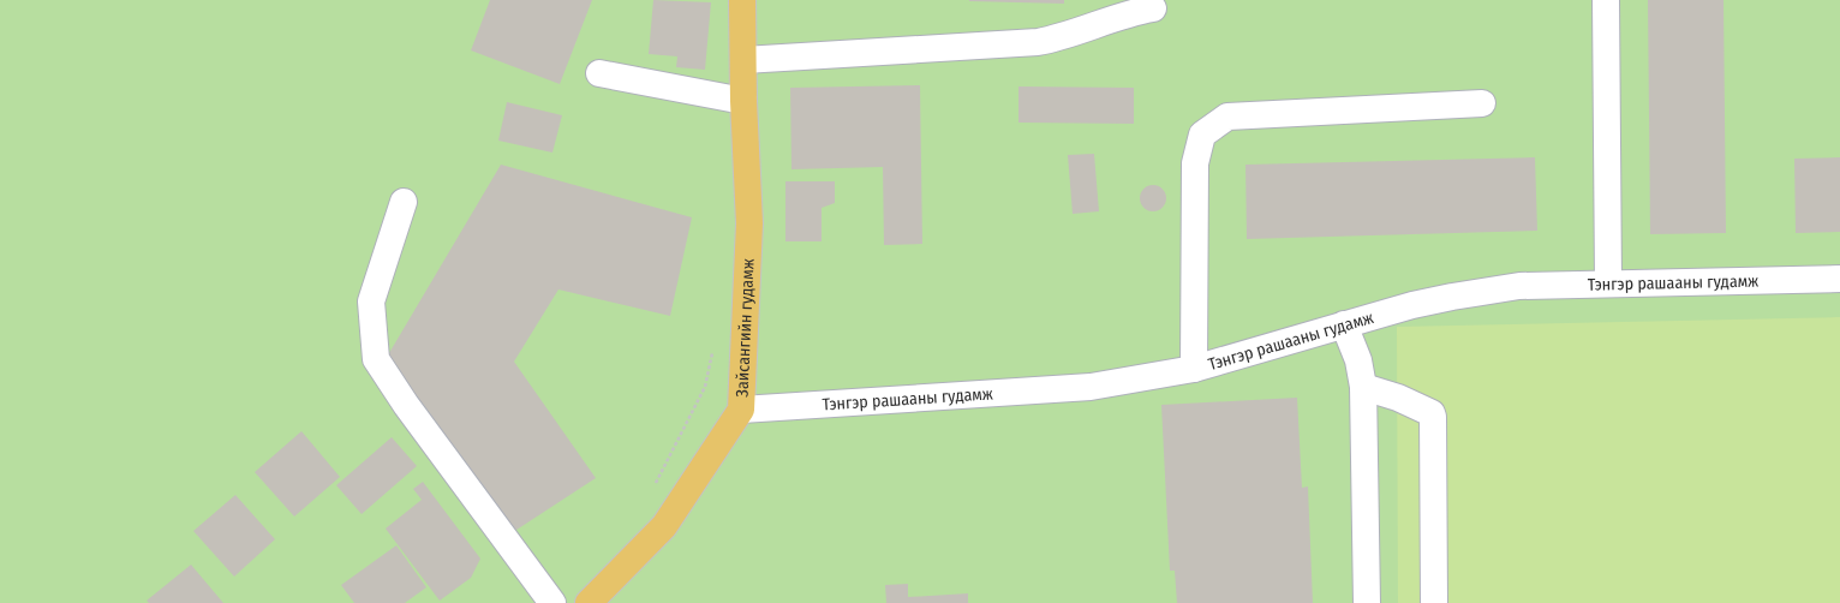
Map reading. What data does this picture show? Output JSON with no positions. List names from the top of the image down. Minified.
{"streets":{"main road":["Зайсангийн гудамж"],"street":["Тэнгэр рашааны гудамж"]},"crossings":[["Тэнгэр рашааны гудамж","Зайсангийн гудамж"]]}
